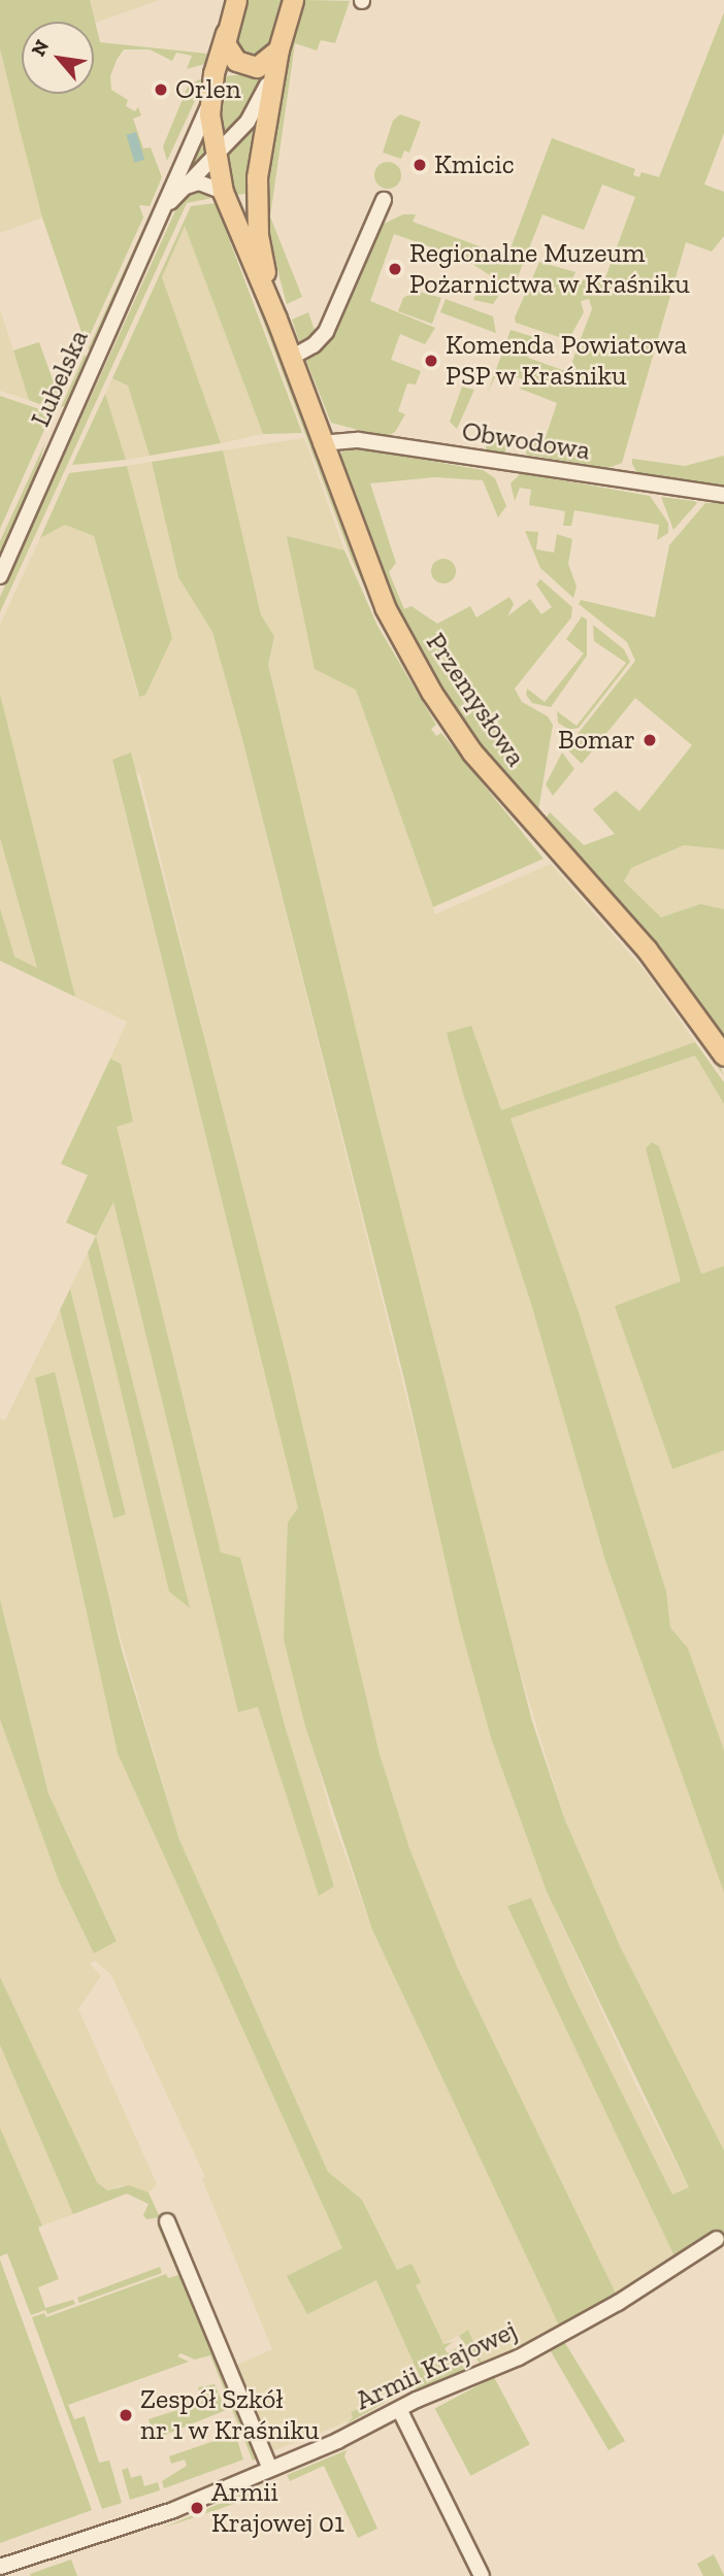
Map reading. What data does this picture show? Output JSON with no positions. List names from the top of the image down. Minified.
{"streets":{"main road":["Lubelska","Przemysłowa"],"street":["Obwodowa","Armii Krajowej"]},"crossings":[["Lubelska","Przemysłowa"],["Obwodowa","Przemysłowa"]],"places":["Orlen","Kmicic","Regionalne Muzeum Pożarnictwa w Kraśniku","Komenda Powiatowa PSP w Kraśniku","Bomar","Zespół Szkół nr 1 w Kraśniku","Armii Krajowej 01"],"north":"top left"}
